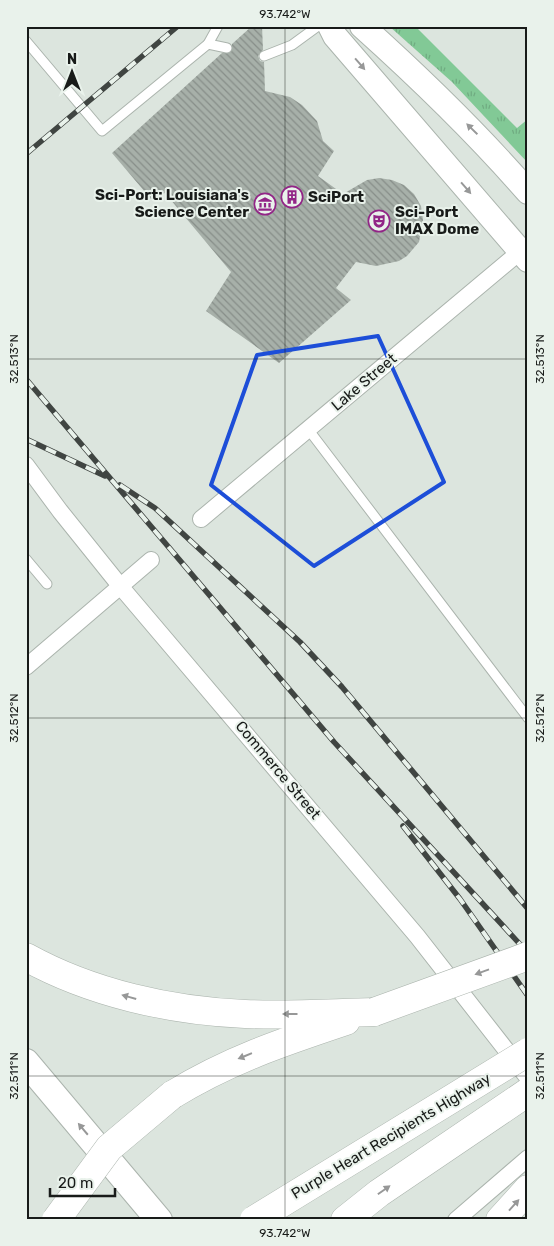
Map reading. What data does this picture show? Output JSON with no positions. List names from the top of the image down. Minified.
{"streets":{"highway":["Purple Heart Recipients Highway"],"street":["Lake Street","Commerce Street"]},"places":{"building":["SciPort"],"museum":["Sci-Port: Louisiana's Science Center"],"theatre":["Sci-Port IMAX Dome"]},"scale_bar":"20 m","north":"top","coordinates":["93.742°W","32.513°N","32.512°N","32.511°N"]}
